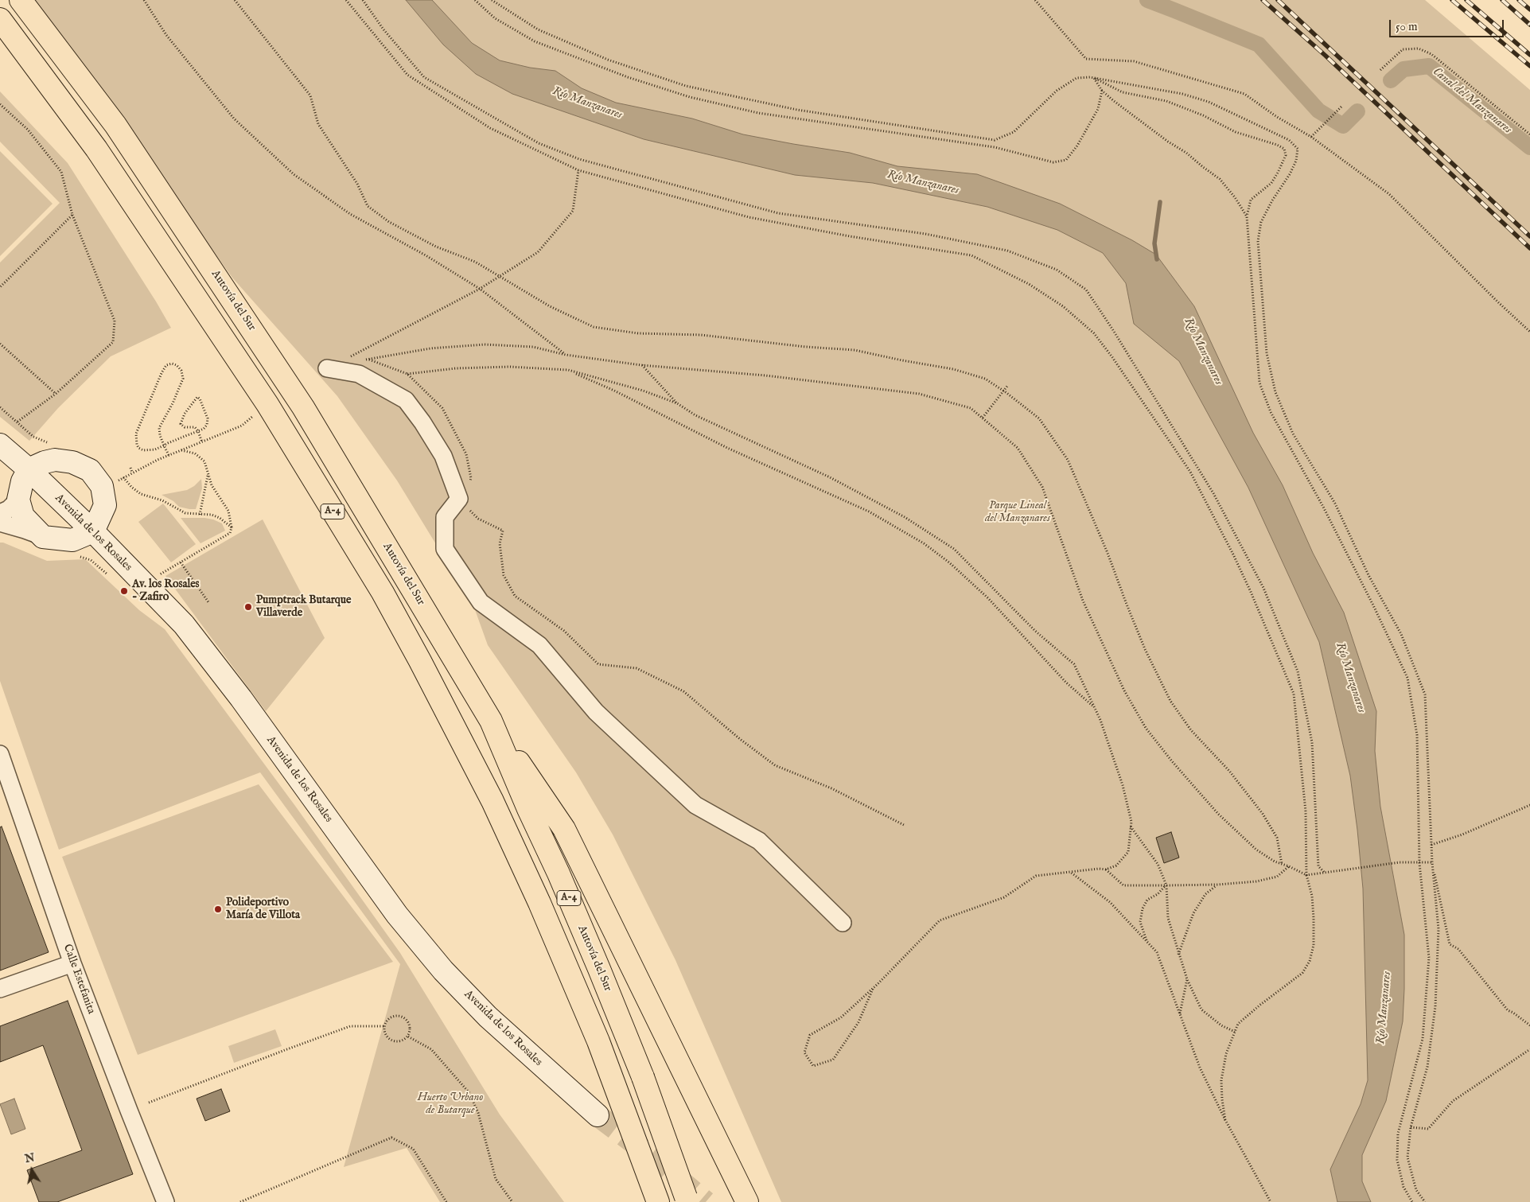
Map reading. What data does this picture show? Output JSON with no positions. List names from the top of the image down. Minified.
{"streets":{"highway":["Autovía del Sur","A-4"],"street":["Avenida de los Rosales","Calle Estefanita"]},"water":["Canal del Manzanares","Río Manzanares"],"parks":["Parque Lineal del Manzanares","Huerto Urbano de Butarque"],"places":["Av. los Rosales - Zafiro","Pumptrack Butarque Villaverde","Polideportivo María de Villota"],"scale_bar":"50 m","north":"top"}
